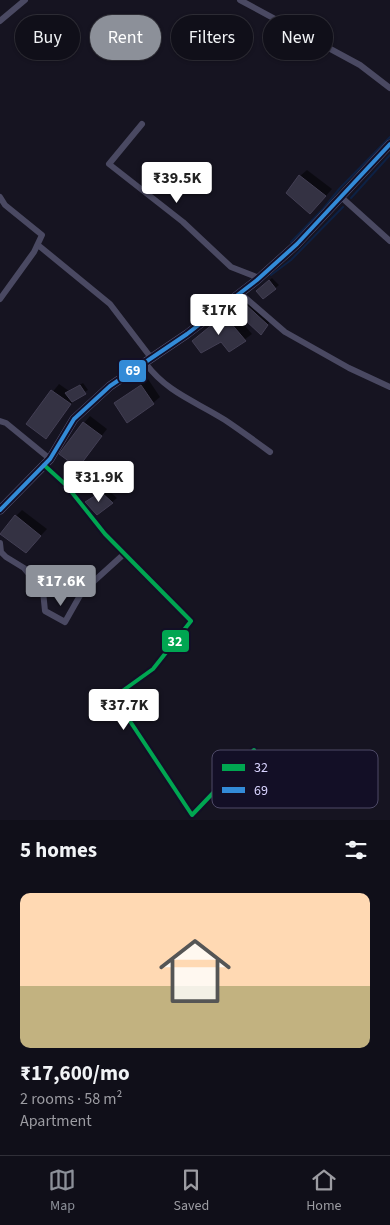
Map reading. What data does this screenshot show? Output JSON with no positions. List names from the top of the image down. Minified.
{"lines":["transit line 69","transit line 32"],"legend":["32","69"],"page":{"chip":["Buy","Rent","Filters","New"],"price":["₹39.5K","₹17K","₹31.9K","₹17.6K","₹37.7K"],"heading":"5 homes","list":[{"name":"₹17,600/mo","note":"2 rooms · 58 m² · Apartment"}],"tabs":["Map","Saved","Home"]}}
